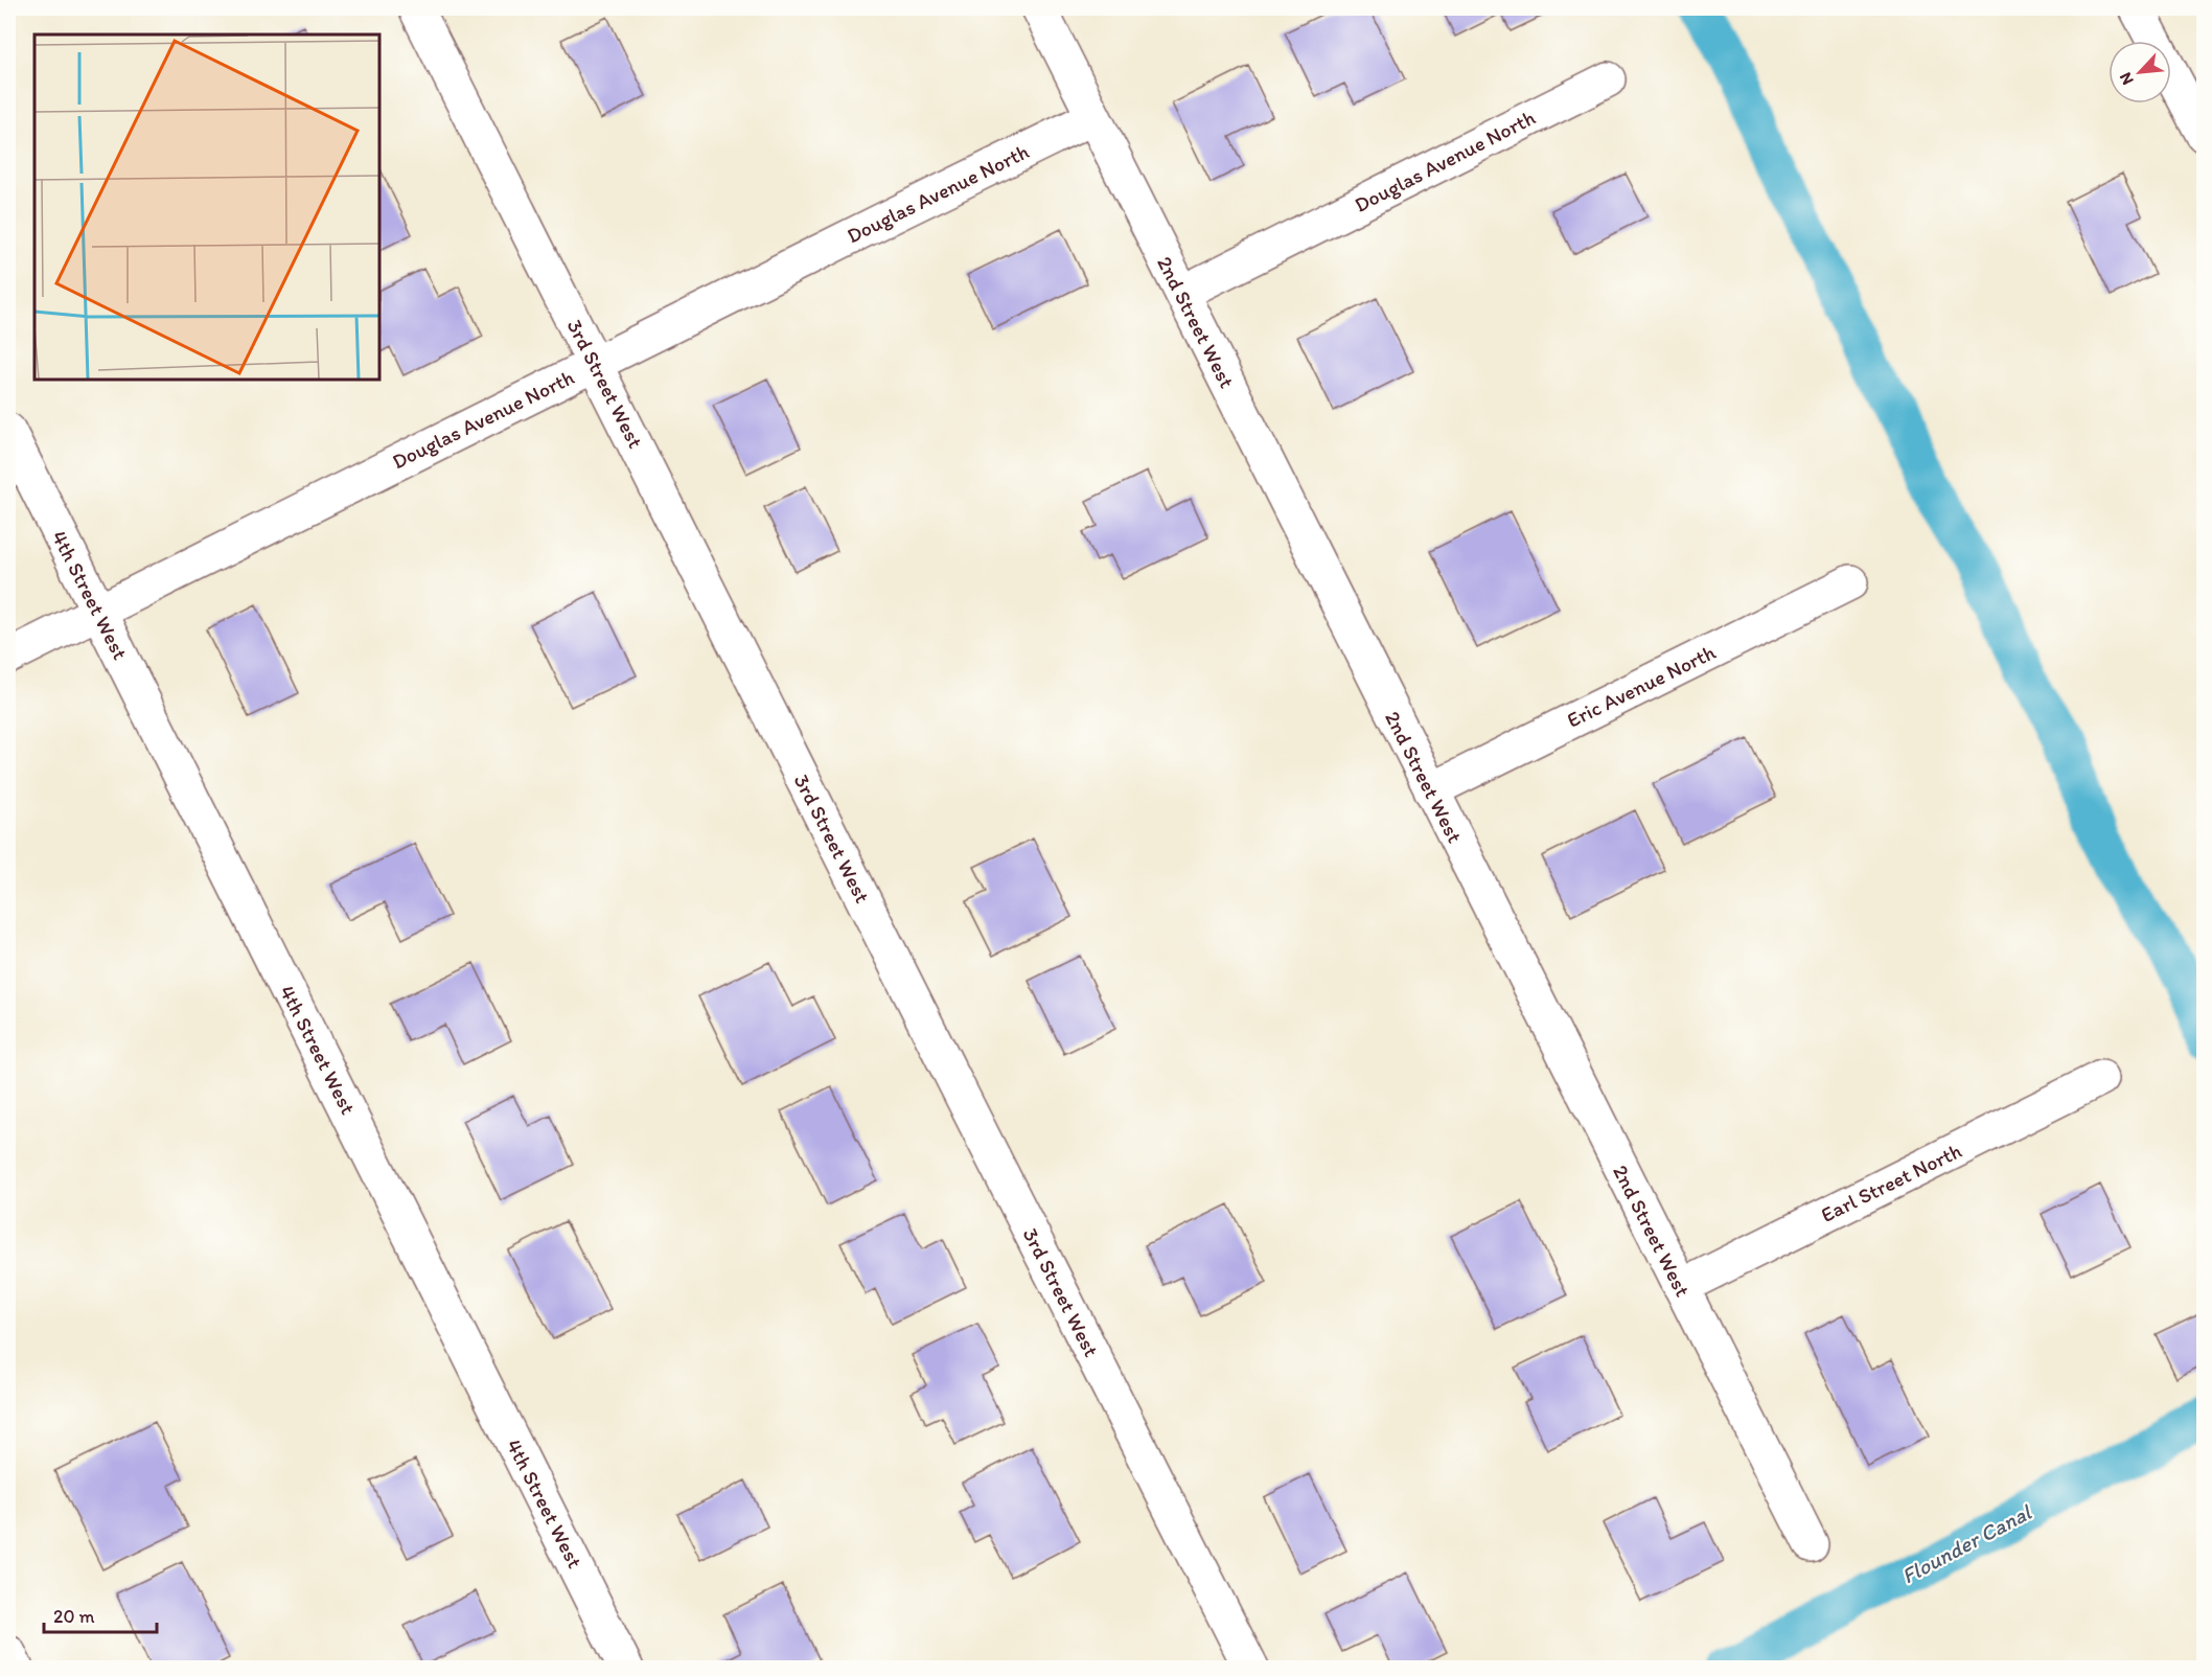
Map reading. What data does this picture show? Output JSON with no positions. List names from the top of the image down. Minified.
{"streets":{"street":["Douglas Avenue North","2nd Street West","3rd Street West","4th Street West","Eric Avenue North","Earl Street North"]},"crossings":[["Douglas Avenue North","2nd Street West"],["Douglas Avenue North","3rd Street West"],["Douglas Avenue North","4th Street West"],["2nd Street West","Eric Avenue North"],["2nd Street West","Earl Street North"]],"water":["Flounder Canal"],"scale_bar":"20 m","north":"bottom left"}
